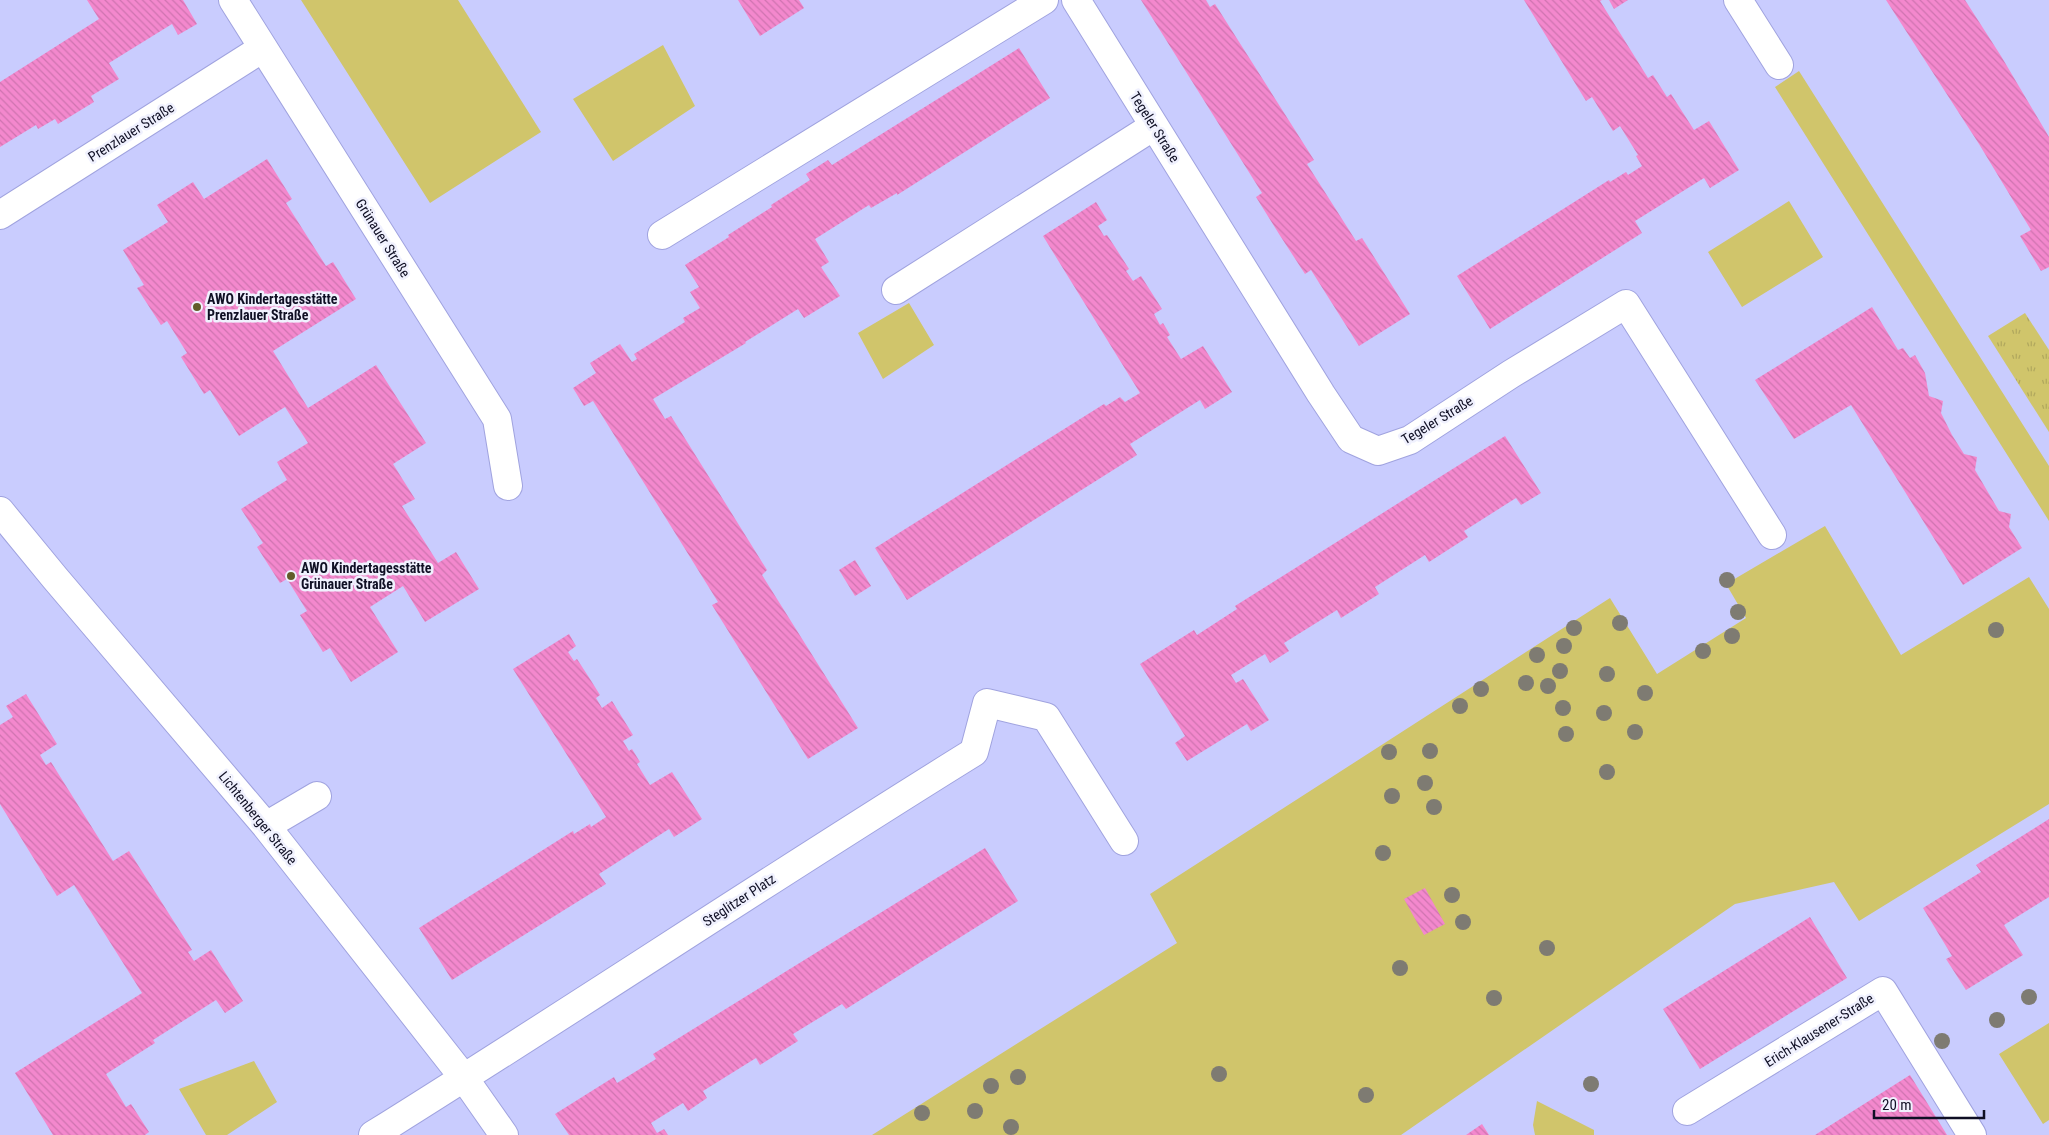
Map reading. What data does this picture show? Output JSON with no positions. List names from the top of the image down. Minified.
{"streets":{"street":["Tegeler Straße","Prenzlauer Straße","Grünauer Straße","Lichtenberger Straße","Steglitzer Platz","Erich-Klausener-Straße"]},"crossings":[["Prenzlauer Straße","Grünauer Straße"],["Lichtenberger Straße","Steglitzer Platz"]],"places":["AWO Kindertagesstätte Prenzlauer Straße","AWO Kindertagesstätte Grünauer Straße"],"scale_bar":"20 m"}
